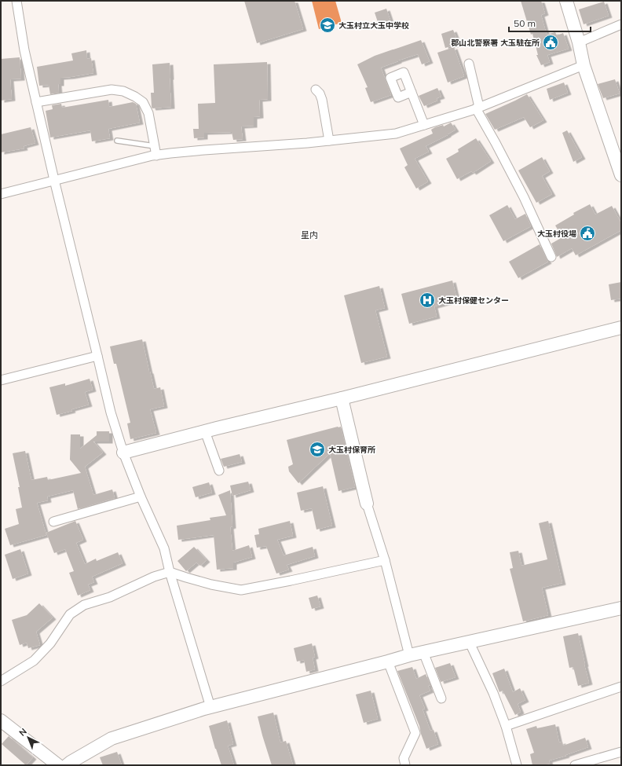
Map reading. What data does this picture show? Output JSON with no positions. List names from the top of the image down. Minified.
{"districts":["星内"],"places":{"school or university":["大玉村立大玉中学校","大玉村保育所"],"public building":["郡山北警察署 大玉駐在所","大玉村役場"],"hospital":["大玉村保健センター"]},"scale_bar":"50 m","north":"top left"}
